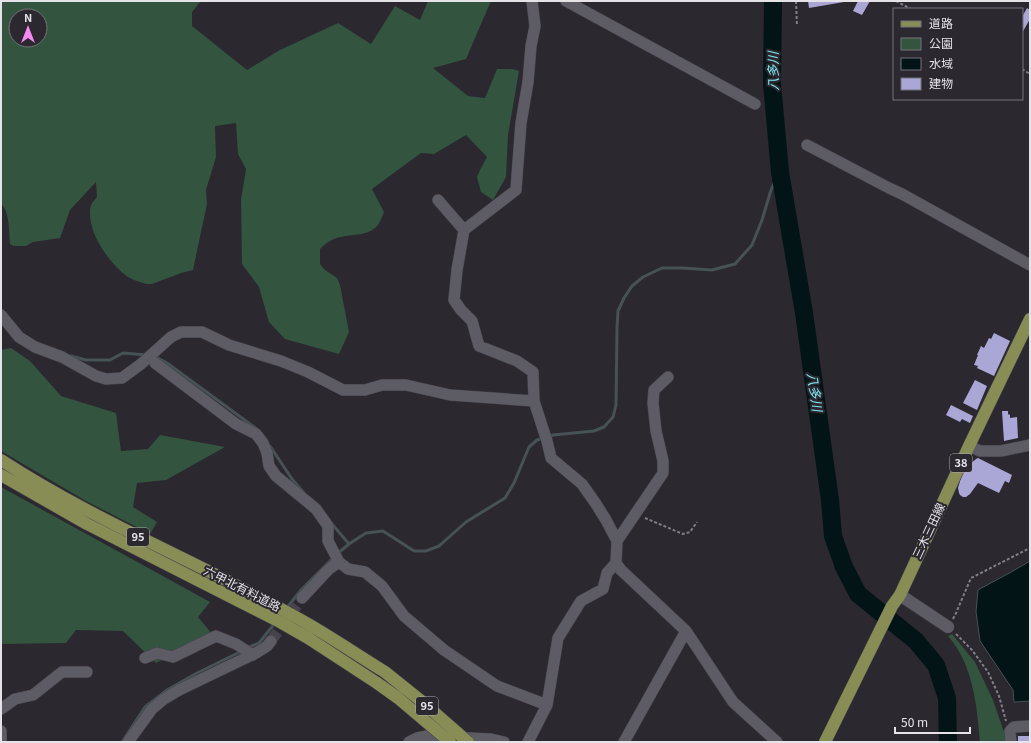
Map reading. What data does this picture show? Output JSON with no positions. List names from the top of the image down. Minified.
{"streets":{"main road":["38","三木三田線","95","六甲北有料道路"]},"water":["八多川"],"legend":["道路","公園","水域","建物"],"scale_bar":"50 m","north":"top"}
